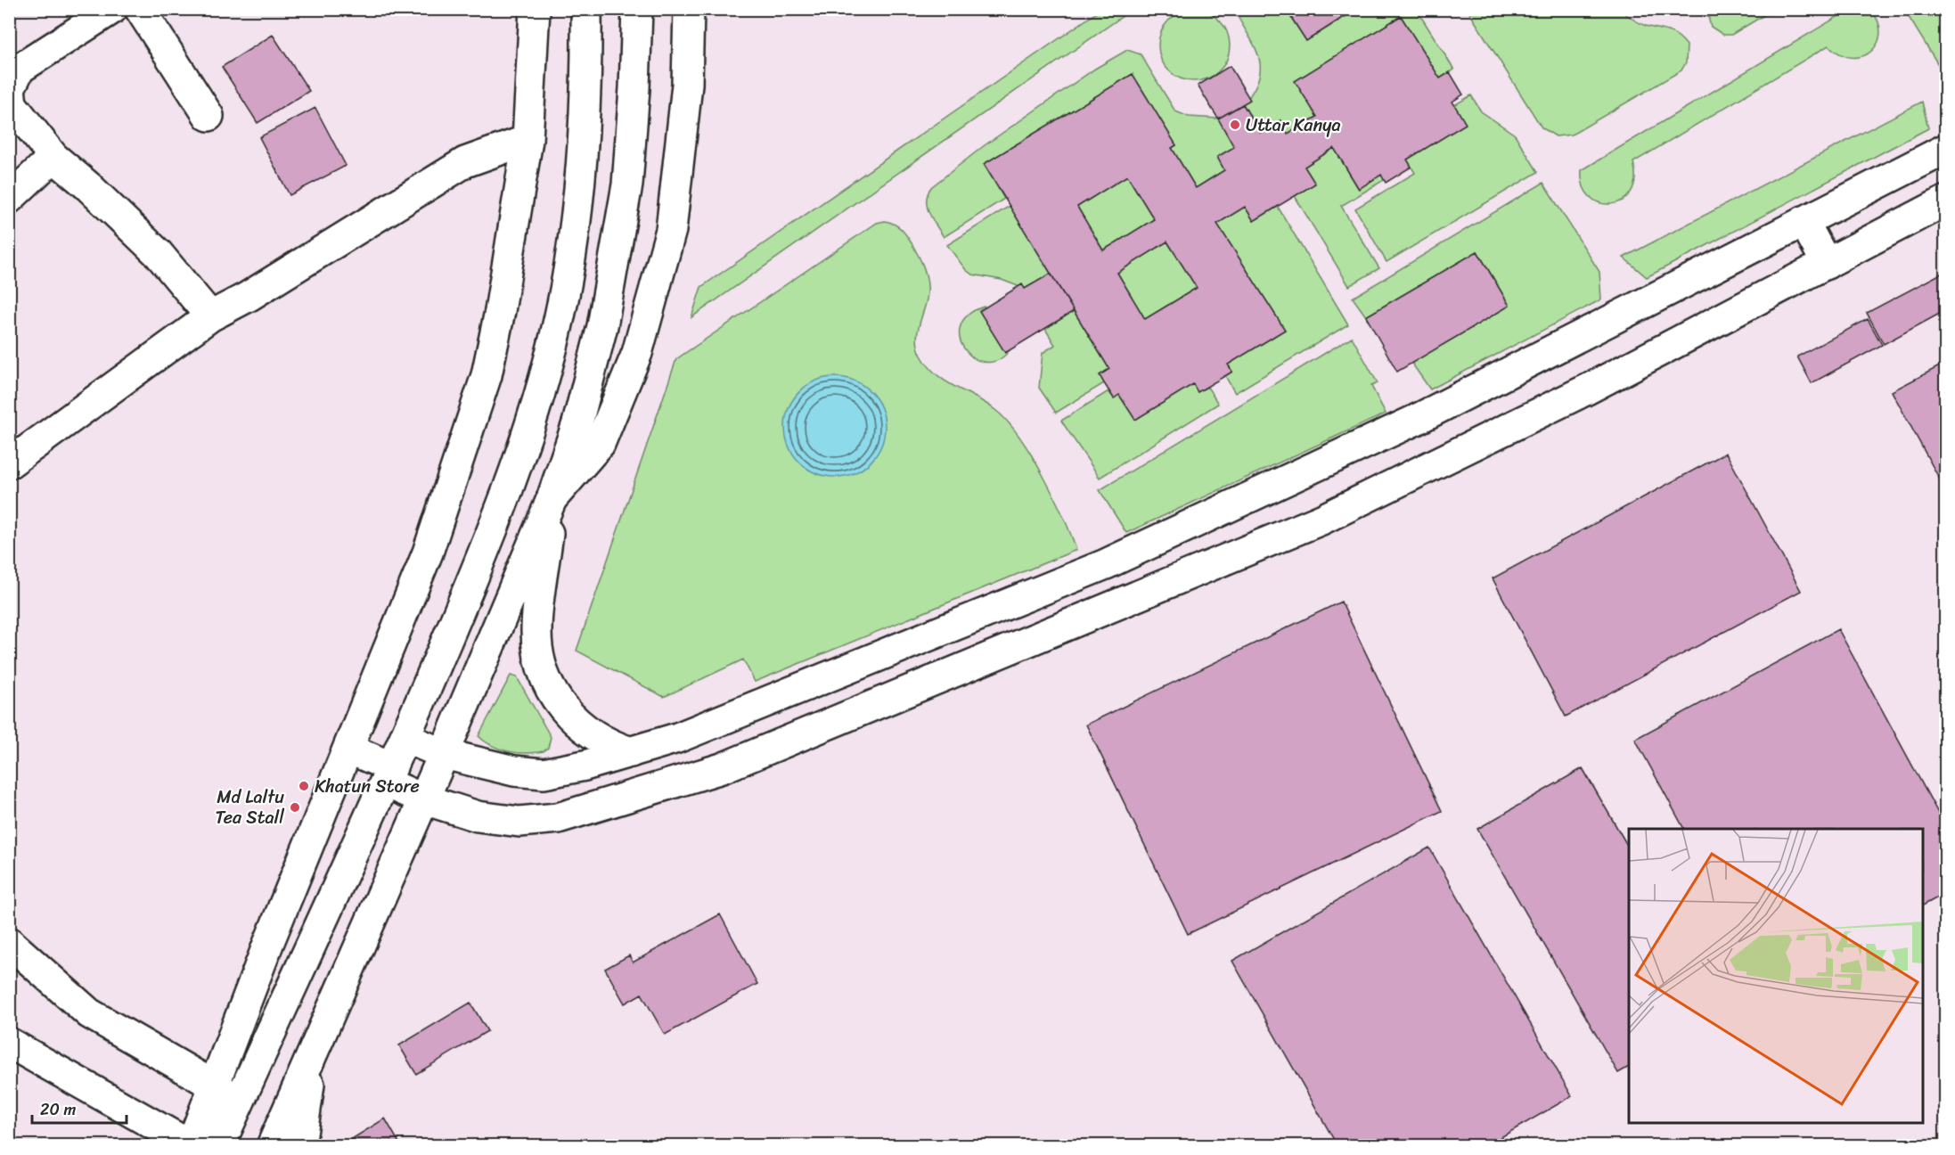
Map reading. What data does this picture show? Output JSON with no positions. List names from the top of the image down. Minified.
{"places":["Uttar Kanya","Khatun Store","Md Laltu Tea Stall"],"scale_bar":"20 m"}
